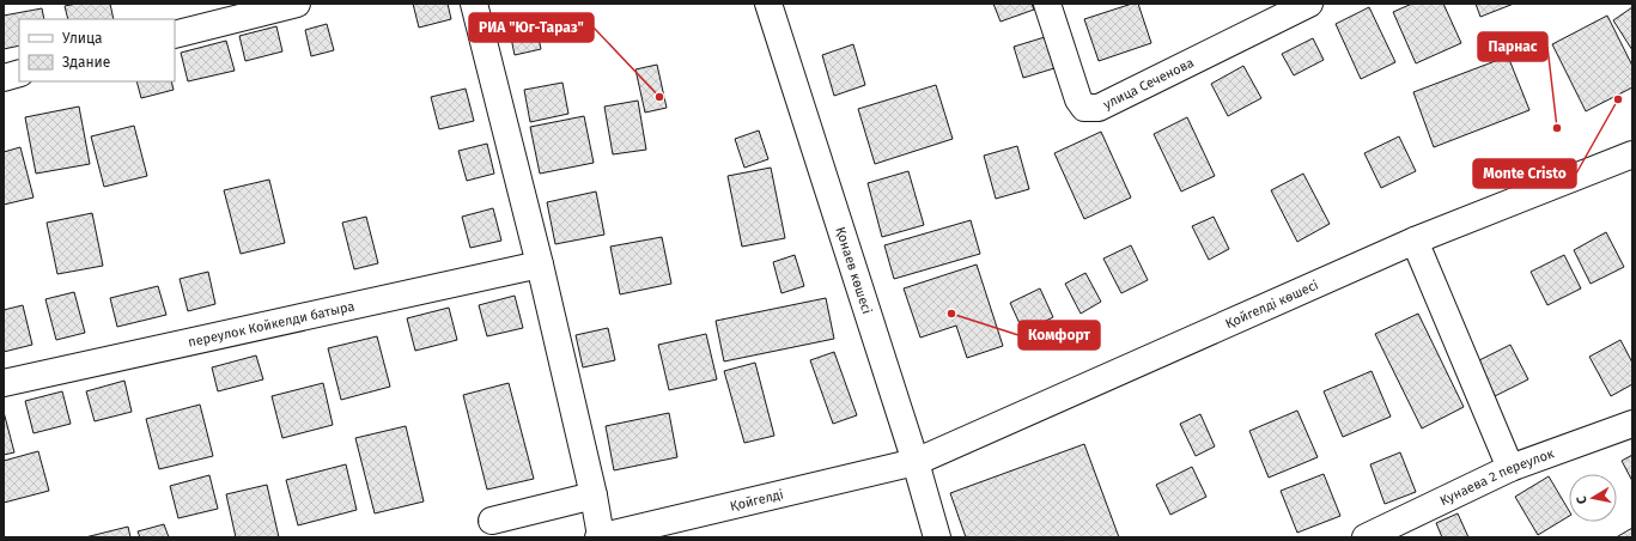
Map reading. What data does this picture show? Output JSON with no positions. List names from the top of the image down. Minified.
{"streets":{"street":["улица Сеченова","Қонаев көшесі","Қойгелді көшесі","переулок Койкелди батыра","Кунаева 2 переулок","Қойгелді"]},"crossings":[["Қонаев көшесі","Қойгелді көшесі"],["Қонаев көшесі","Қойгелді"],["Қойгелді көшесі","Қойгелді"]],"places":["РИА \"Юг-Тараз\"","Monte Cristo","Парнас","Комфорт"],"legend":["Улица","Здание"],"north":"left"}
